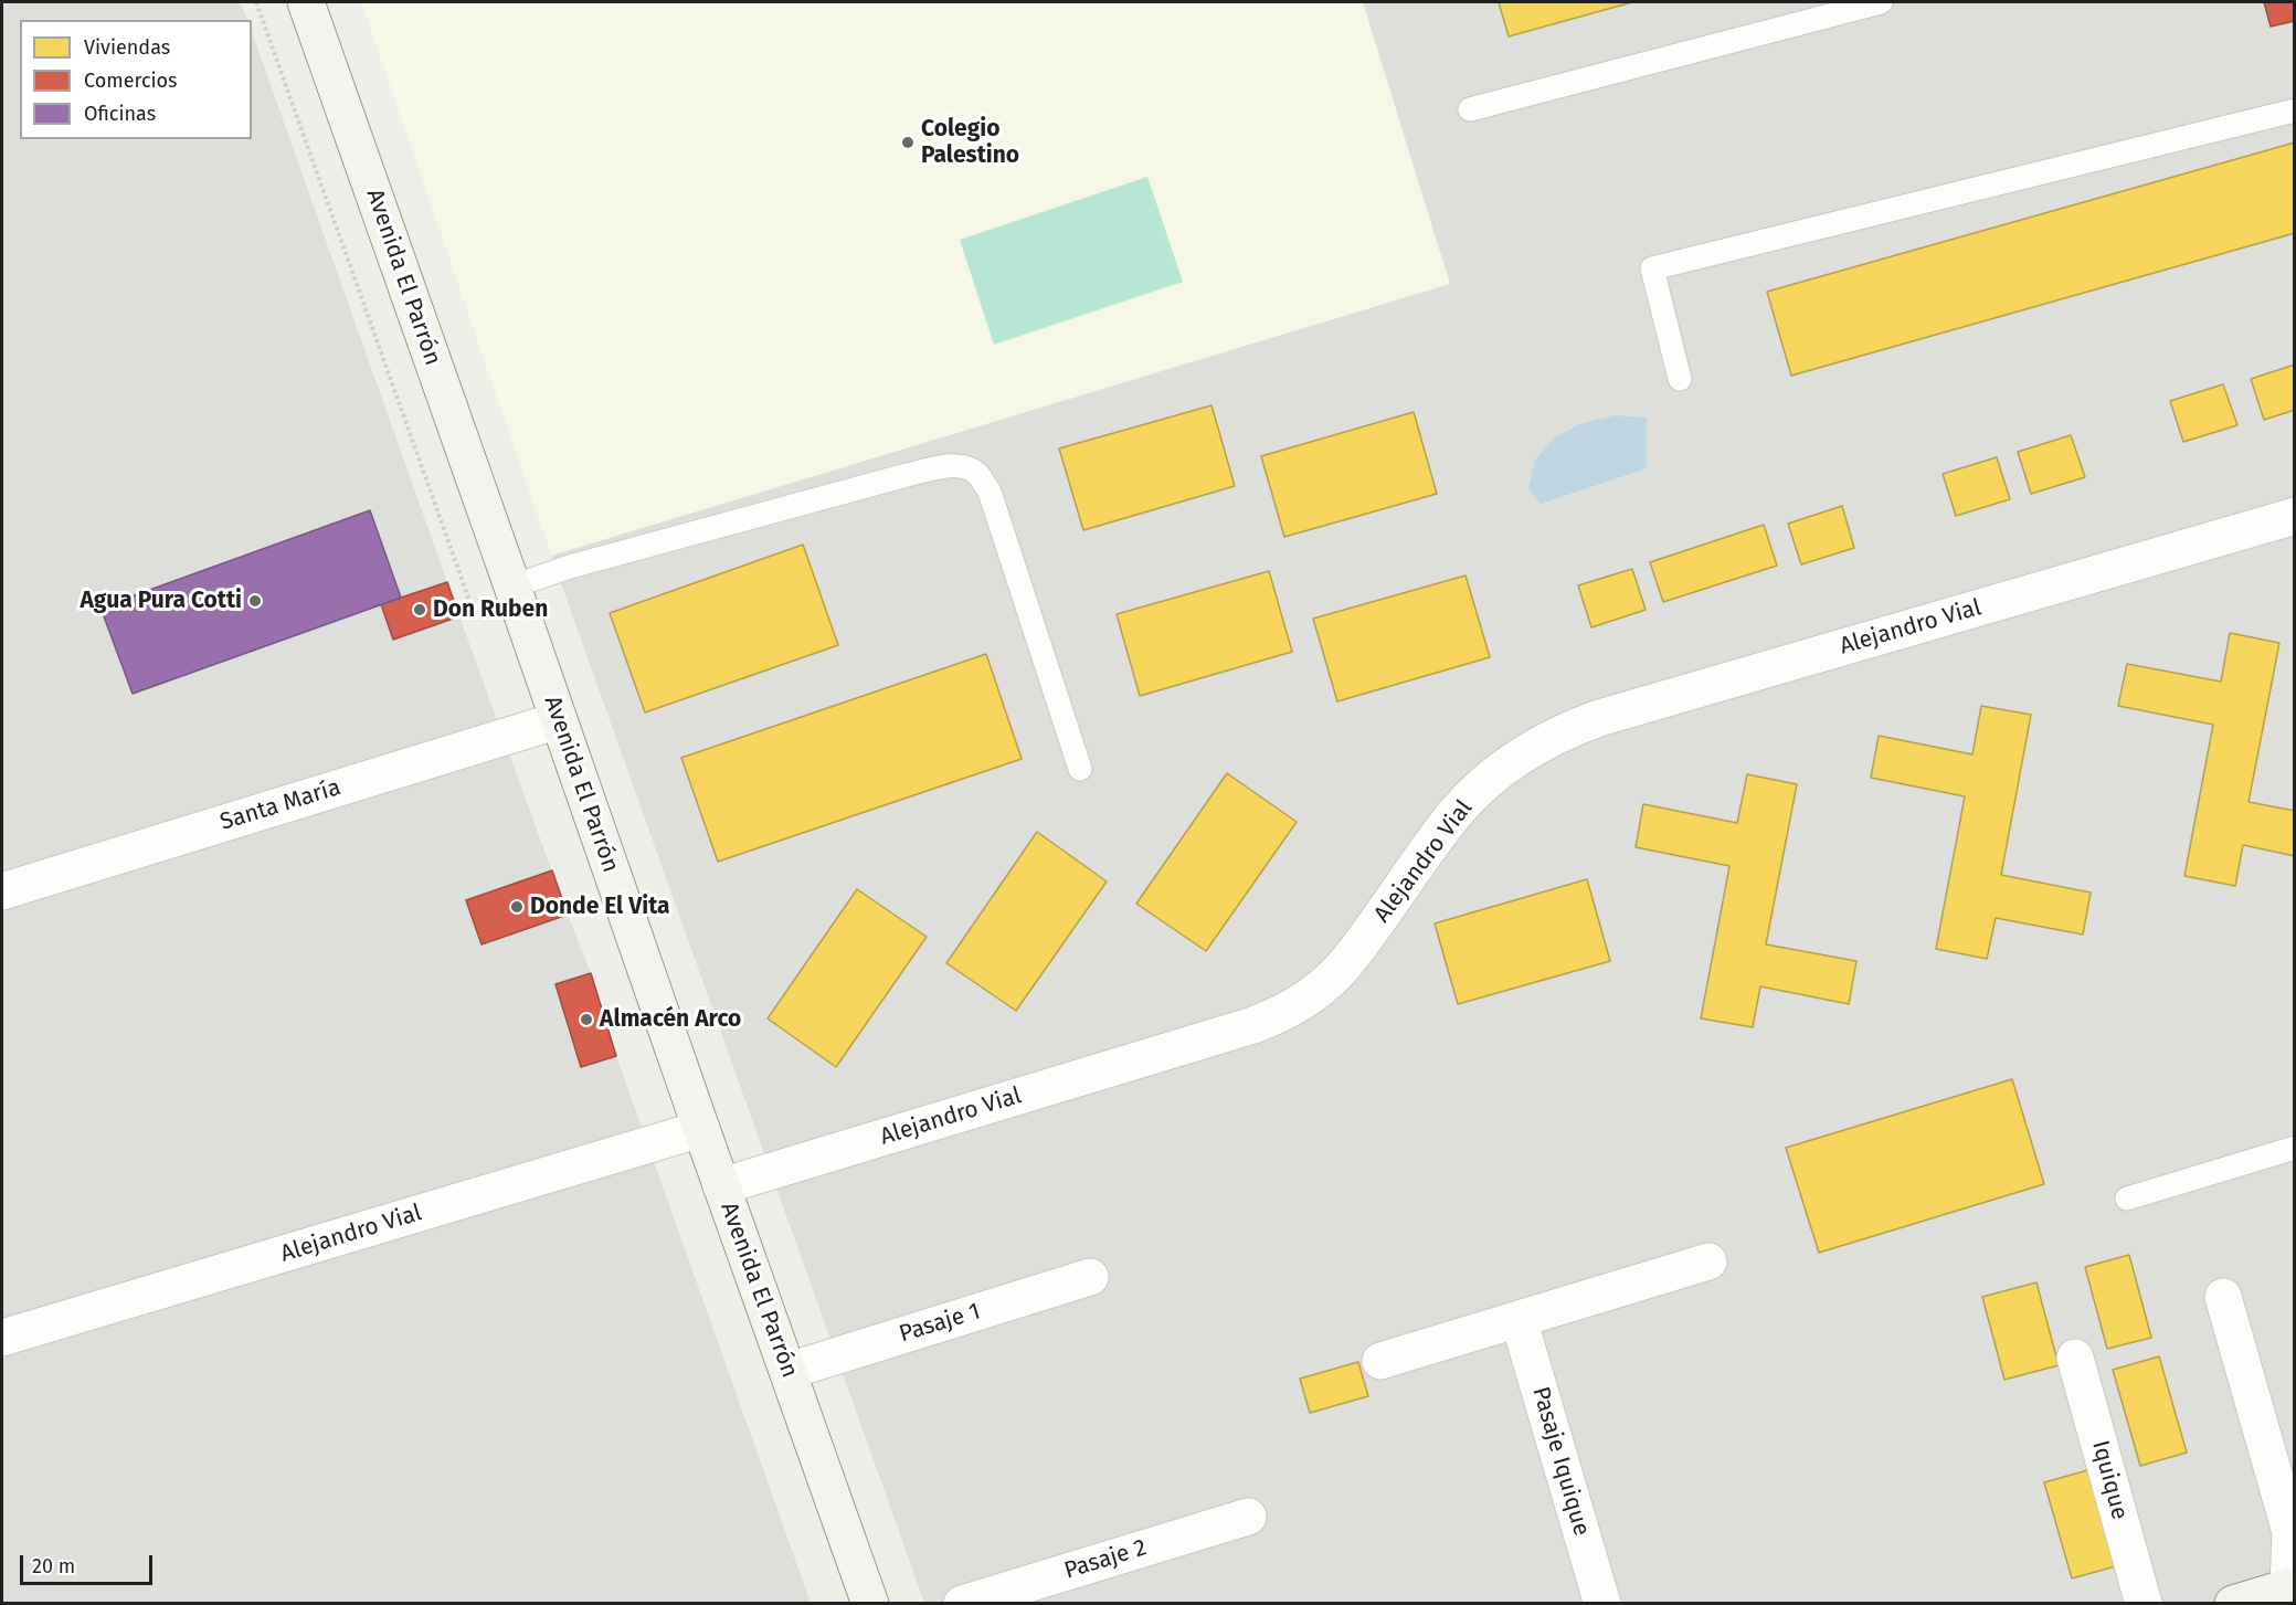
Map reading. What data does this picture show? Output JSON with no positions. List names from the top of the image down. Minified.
{"streets":{"main road":["Avenida El Parrón"],"street":["Alejandro Vial","Santa María","Pasaje 1","Pasaje Iquique","Iquique","Pasaje 2"]},"crossings":[["Avenida El Parrón","Alejandro Vial"],["Avenida El Parrón","Santa María"],["Avenida El Parrón","Pasaje 1"]],"places":["Colegio Palestino","Agua Pura Cotti","Don Ruben","Donde El Vita","Almacén Arco"],"legend":["Viviendas","Comercios","Oficinas"],"scale_bar":"20 m"}
